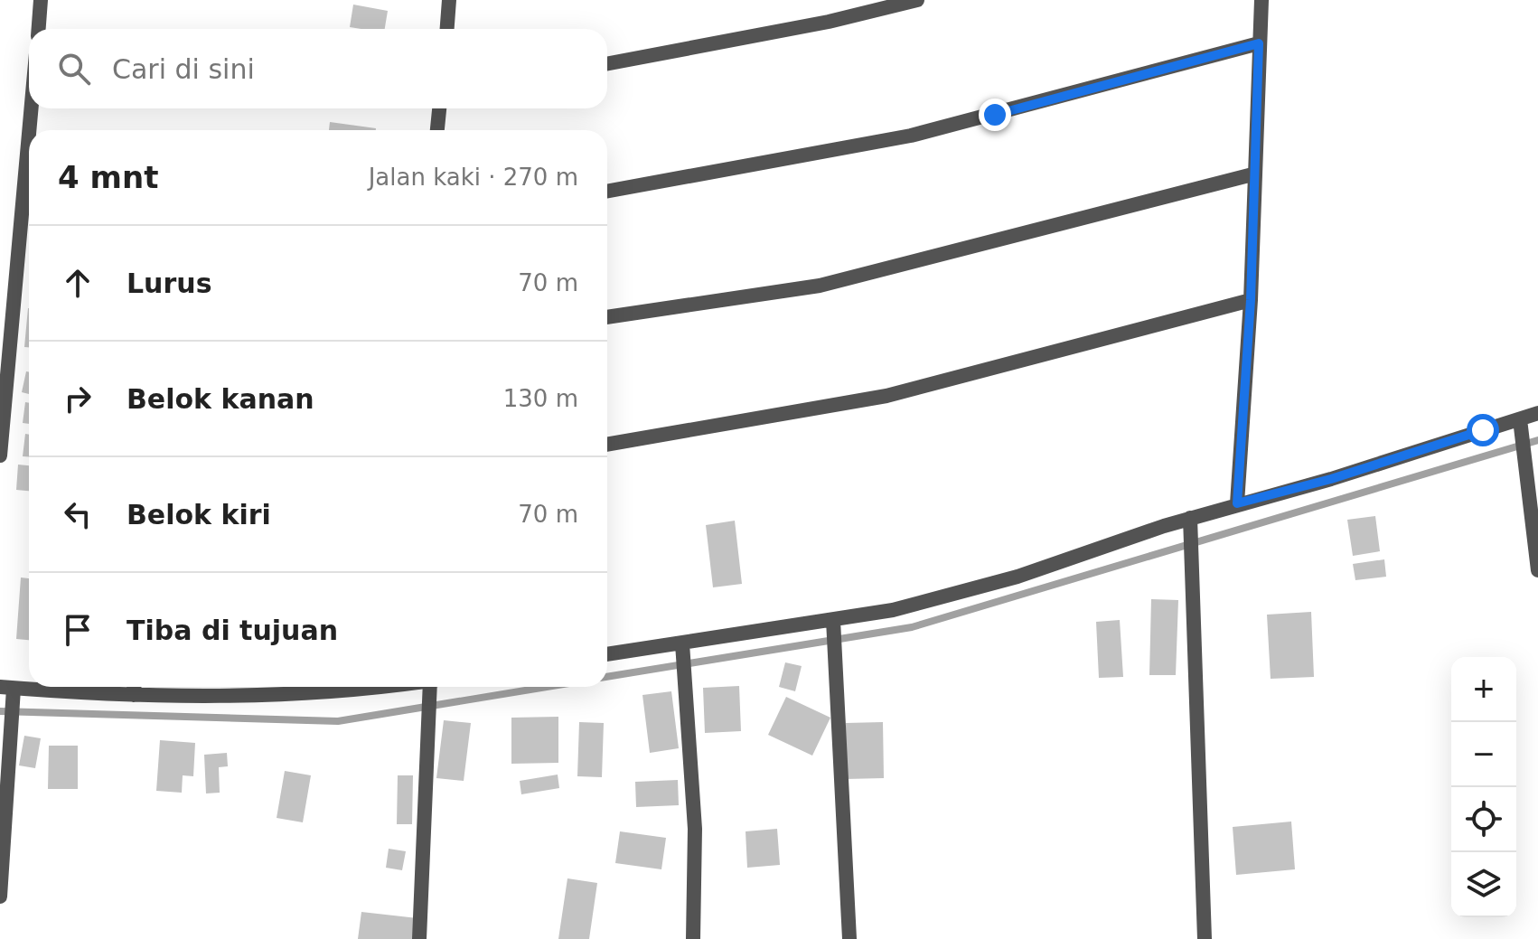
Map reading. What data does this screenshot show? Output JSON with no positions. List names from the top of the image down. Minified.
{"page":{"search":"Cari di sini","heading":["4 mnt","Jalan kaki · 270 m"],"list":[["Lurus","70 m"],["Belok kanan","130 m"],["Belok kiri","70 m"],"Tiba di tujuan"],"map_buttons":["+","−"]}}
